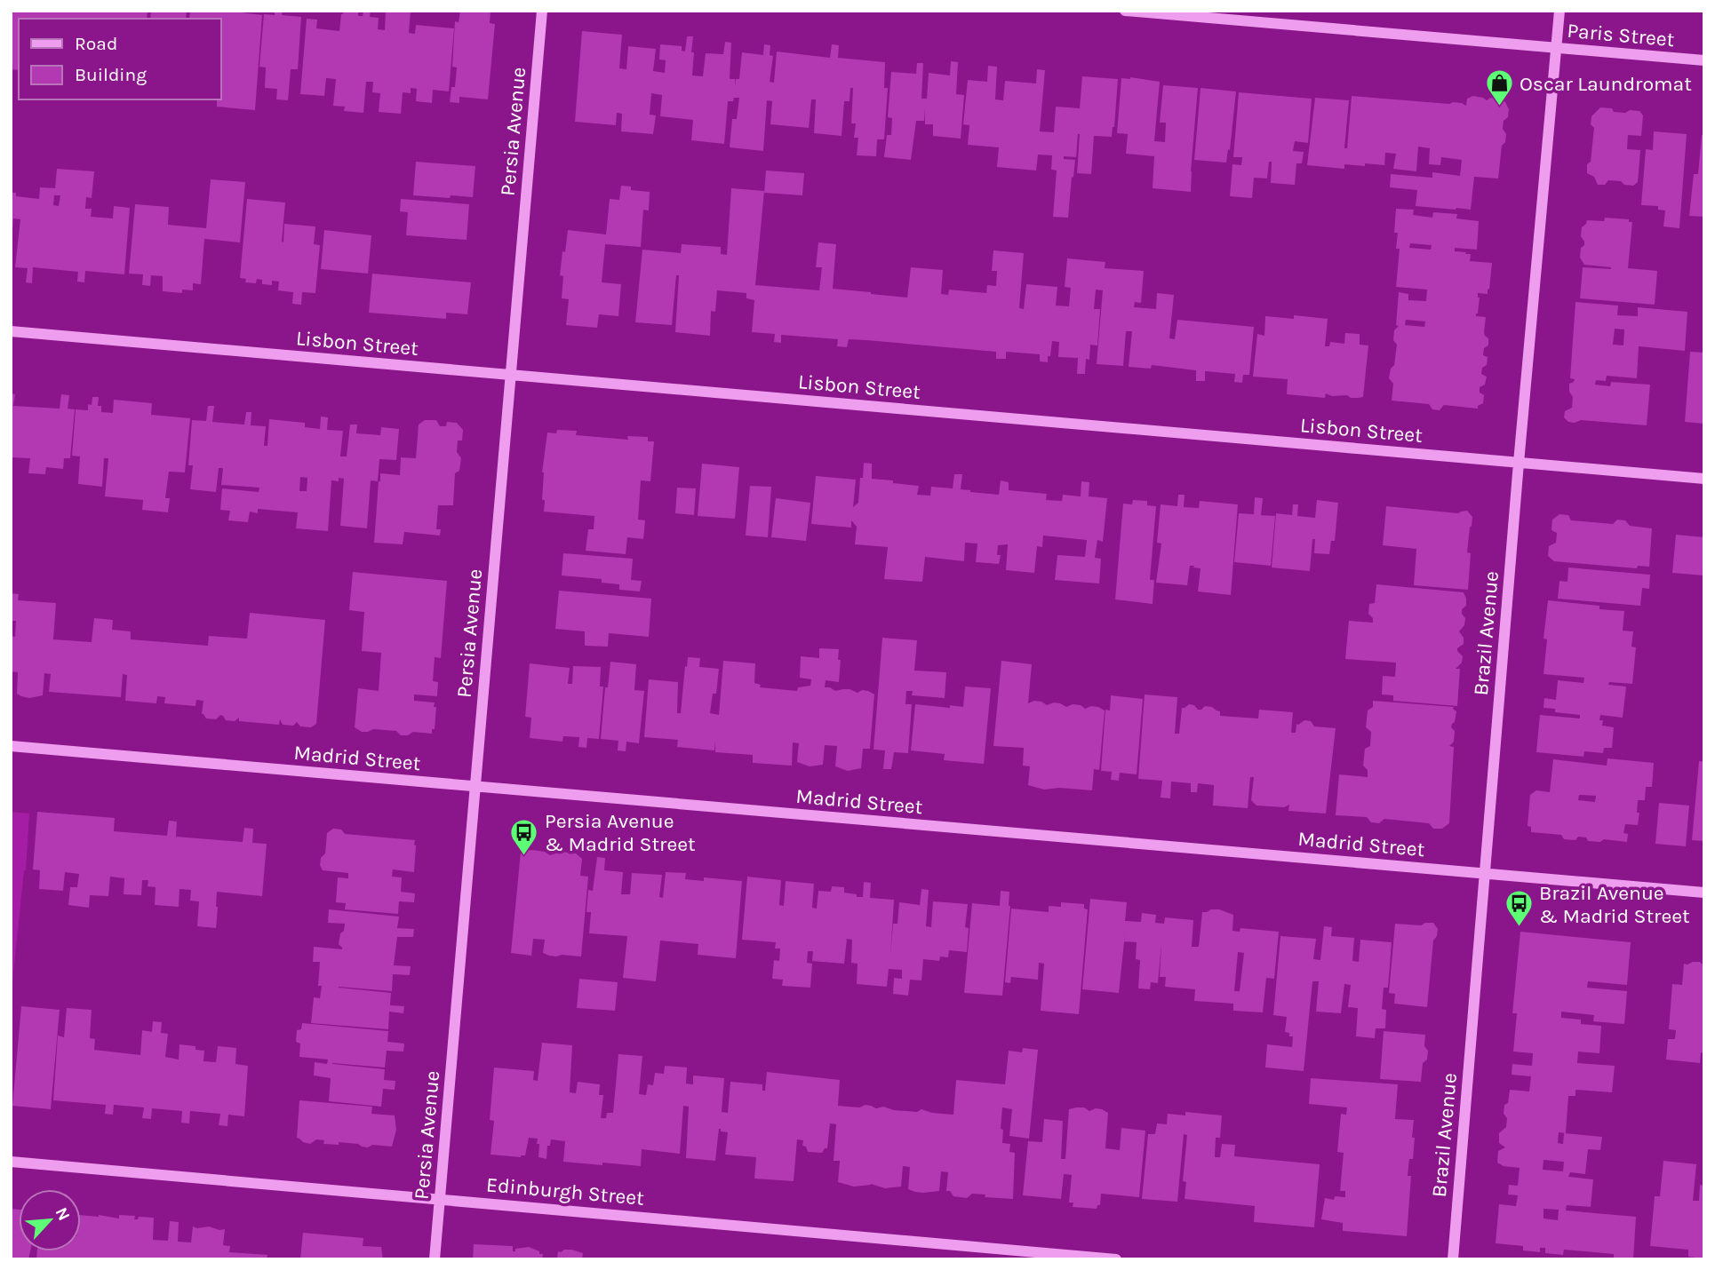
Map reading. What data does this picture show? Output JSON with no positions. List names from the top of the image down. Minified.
{"streets":{"street":["Paris Street","Persia Avenue","Lisbon Street","Brazil Avenue","Madrid Street","Edinburgh Street"]},"crossings":[["Paris Street","Brazil Avenue"],["Persia Avenue","Lisbon Street"],["Persia Avenue","Madrid Street"],["Persia Avenue","Edinburgh Street"],["Lisbon Street","Brazil Avenue"],["Brazil Avenue","Madrid Street"]],"places":{"shop":["Oscar Laundromat"],"bus stop":["Persia Avenue & Madrid Street","Brazil Avenue & Madrid Street"]},"legend":["Road","Building"],"north":"top right"}
